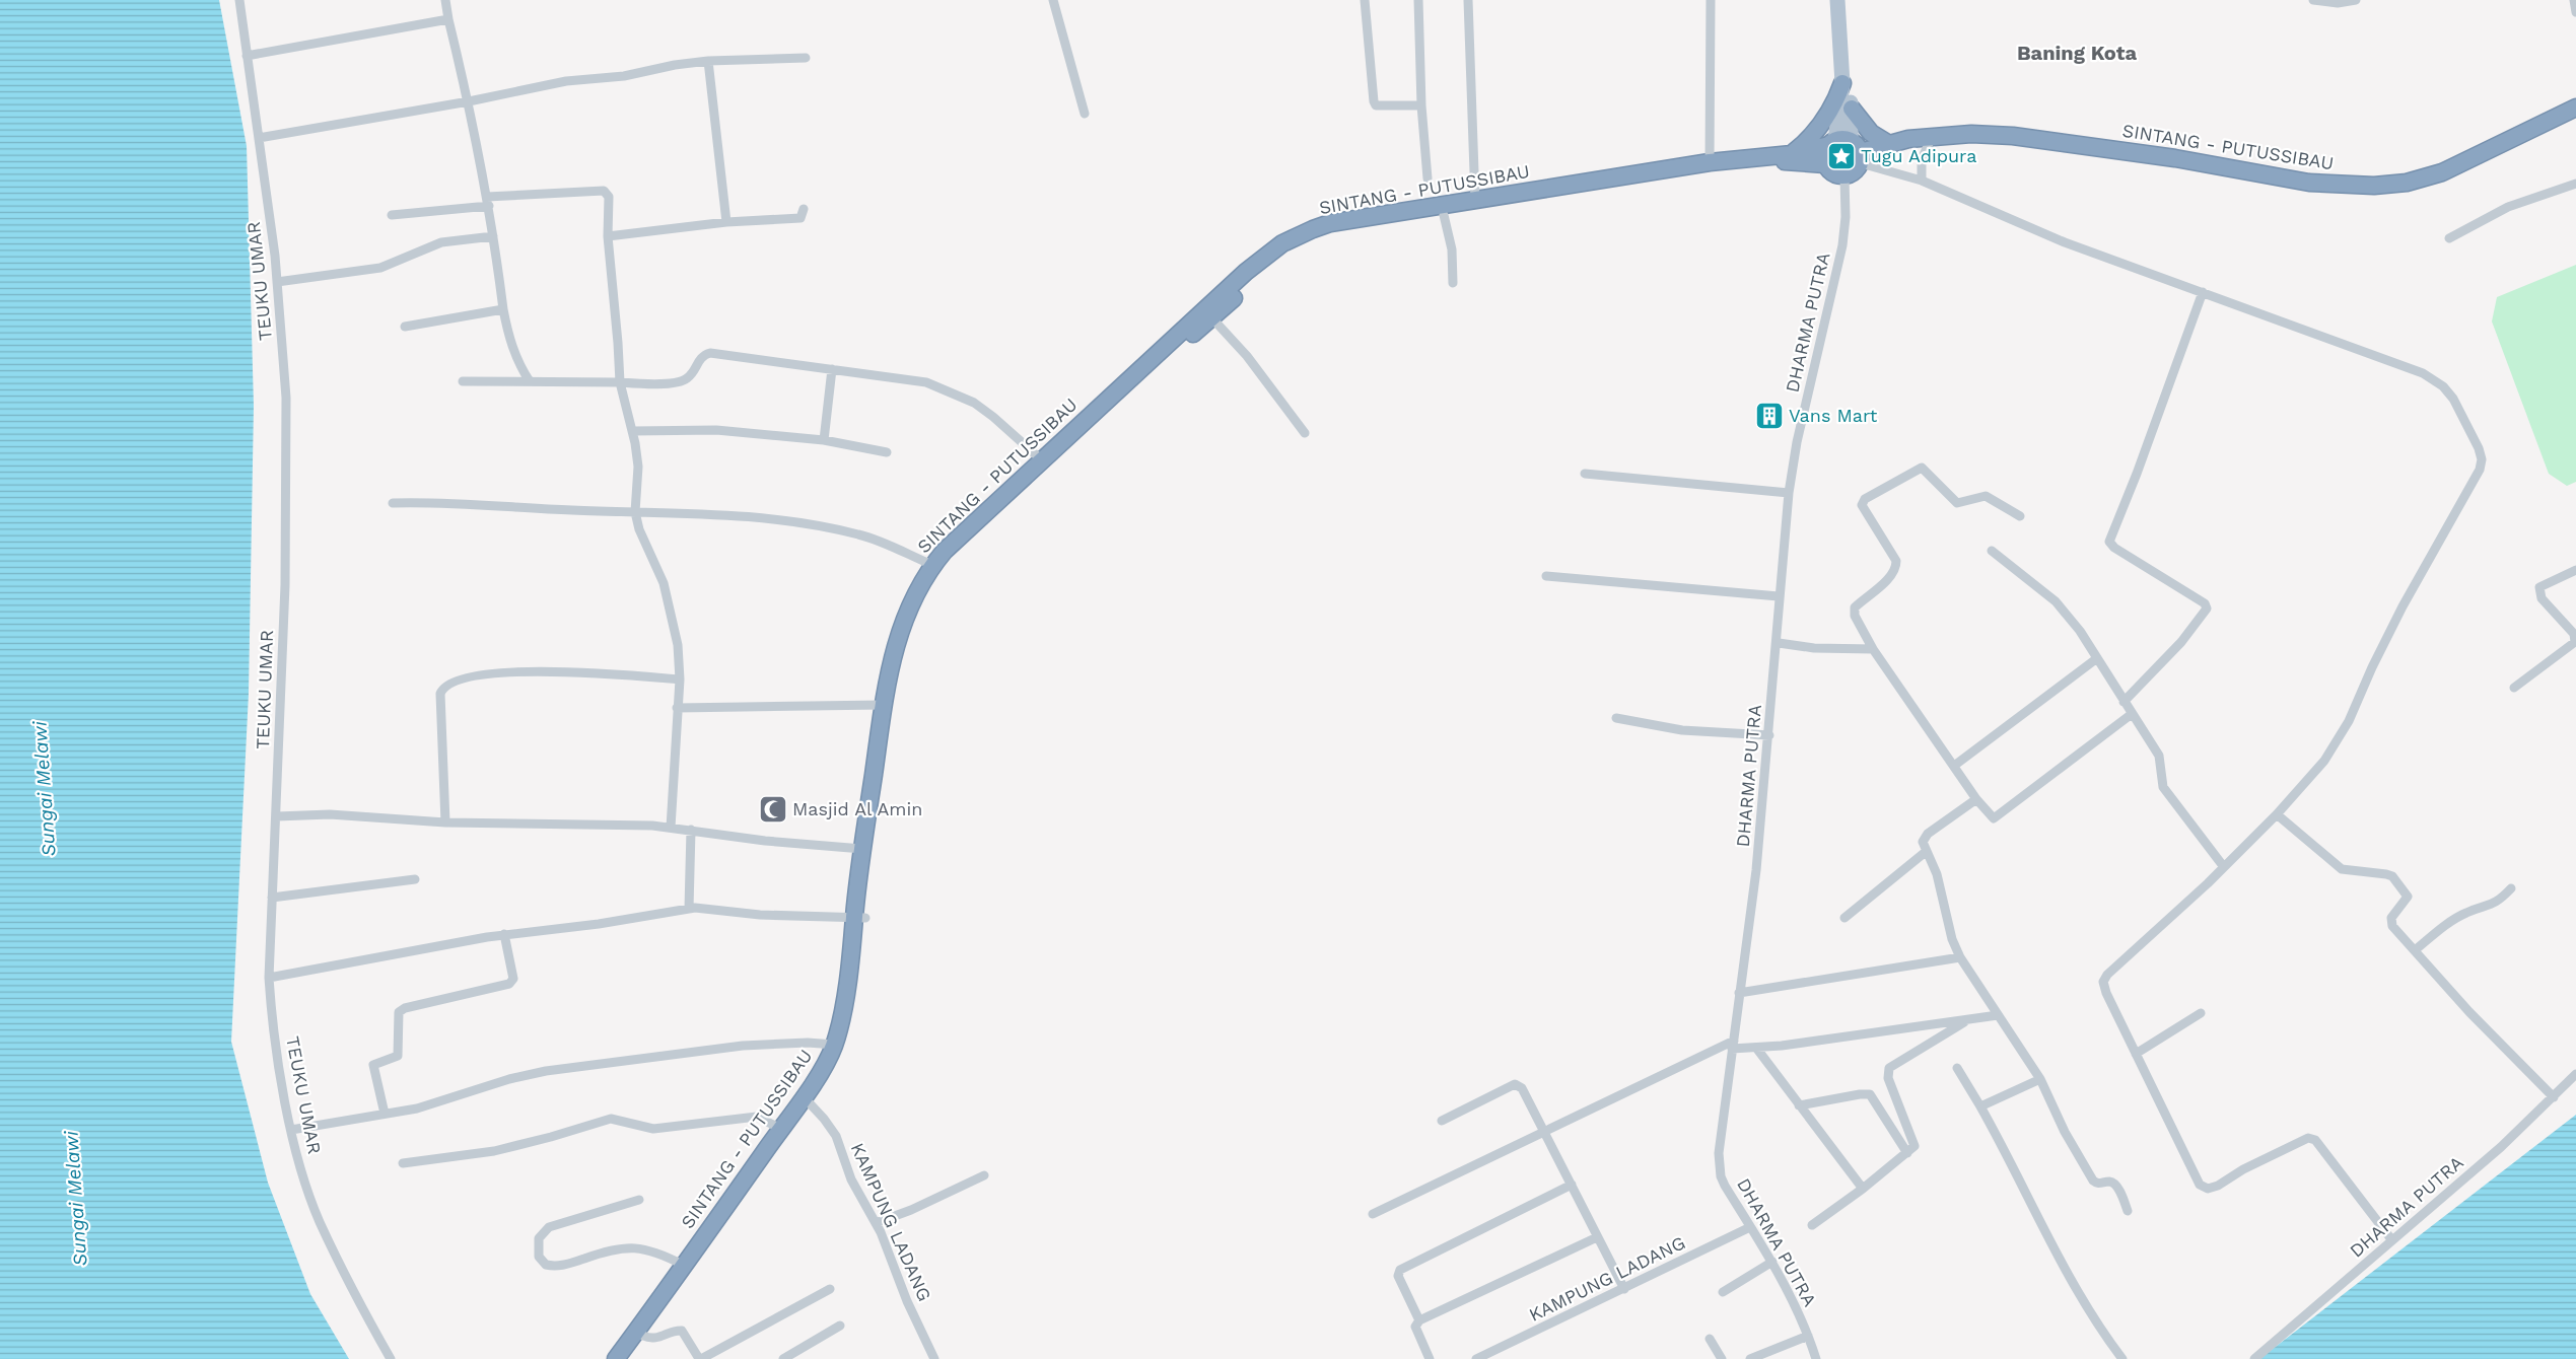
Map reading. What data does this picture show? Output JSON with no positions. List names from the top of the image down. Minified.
{"streets":{"highway":["SINTANG - PUTUSSIBAU"],"street":["TEUKU UMAR","DHARMA PUTRA","KAMPUNG LADANG"]},"crossings":[["SINTANG - PUTUSSIBAU","KAMPUNG LADANG"],["DHARMA PUTRA","KAMPUNG LADANG"]],"districts":["Baning Kota"],"water":["Sungai Melawi"],"places":{"place":["Tugu Adipura"],"building":["Vans Mart"],"mosque":["Masjid Al Amin"]}}
